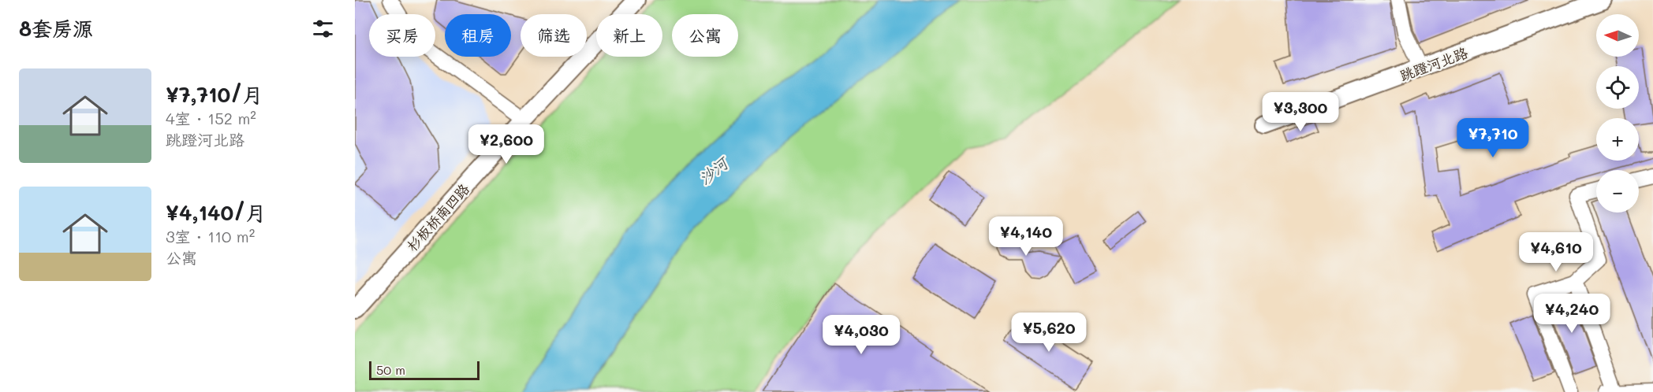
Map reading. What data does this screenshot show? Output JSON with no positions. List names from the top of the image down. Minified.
{"streets":{"street":["跳蹬河北路","杉板桥南四路"]},"water":["沙河"],"scale_bar":"50 m","north":"left","page":{"heading":"8套房源","map_buttons":["+","−"],"chip":["买房","租房","筛选","新上","公寓"],"list":[{"name":"¥7,710/月","note":"4室 · 152 m² · 跳蹬河北路"},{"name":"¥4,140/月","note":"3室 · 110 m² · 公寓"}],"price":["¥3,300","¥7,710","¥2,600","¥4,140","¥4,610","¥4,240","¥5,620","¥4,030"],"scale":"50 m"}}
